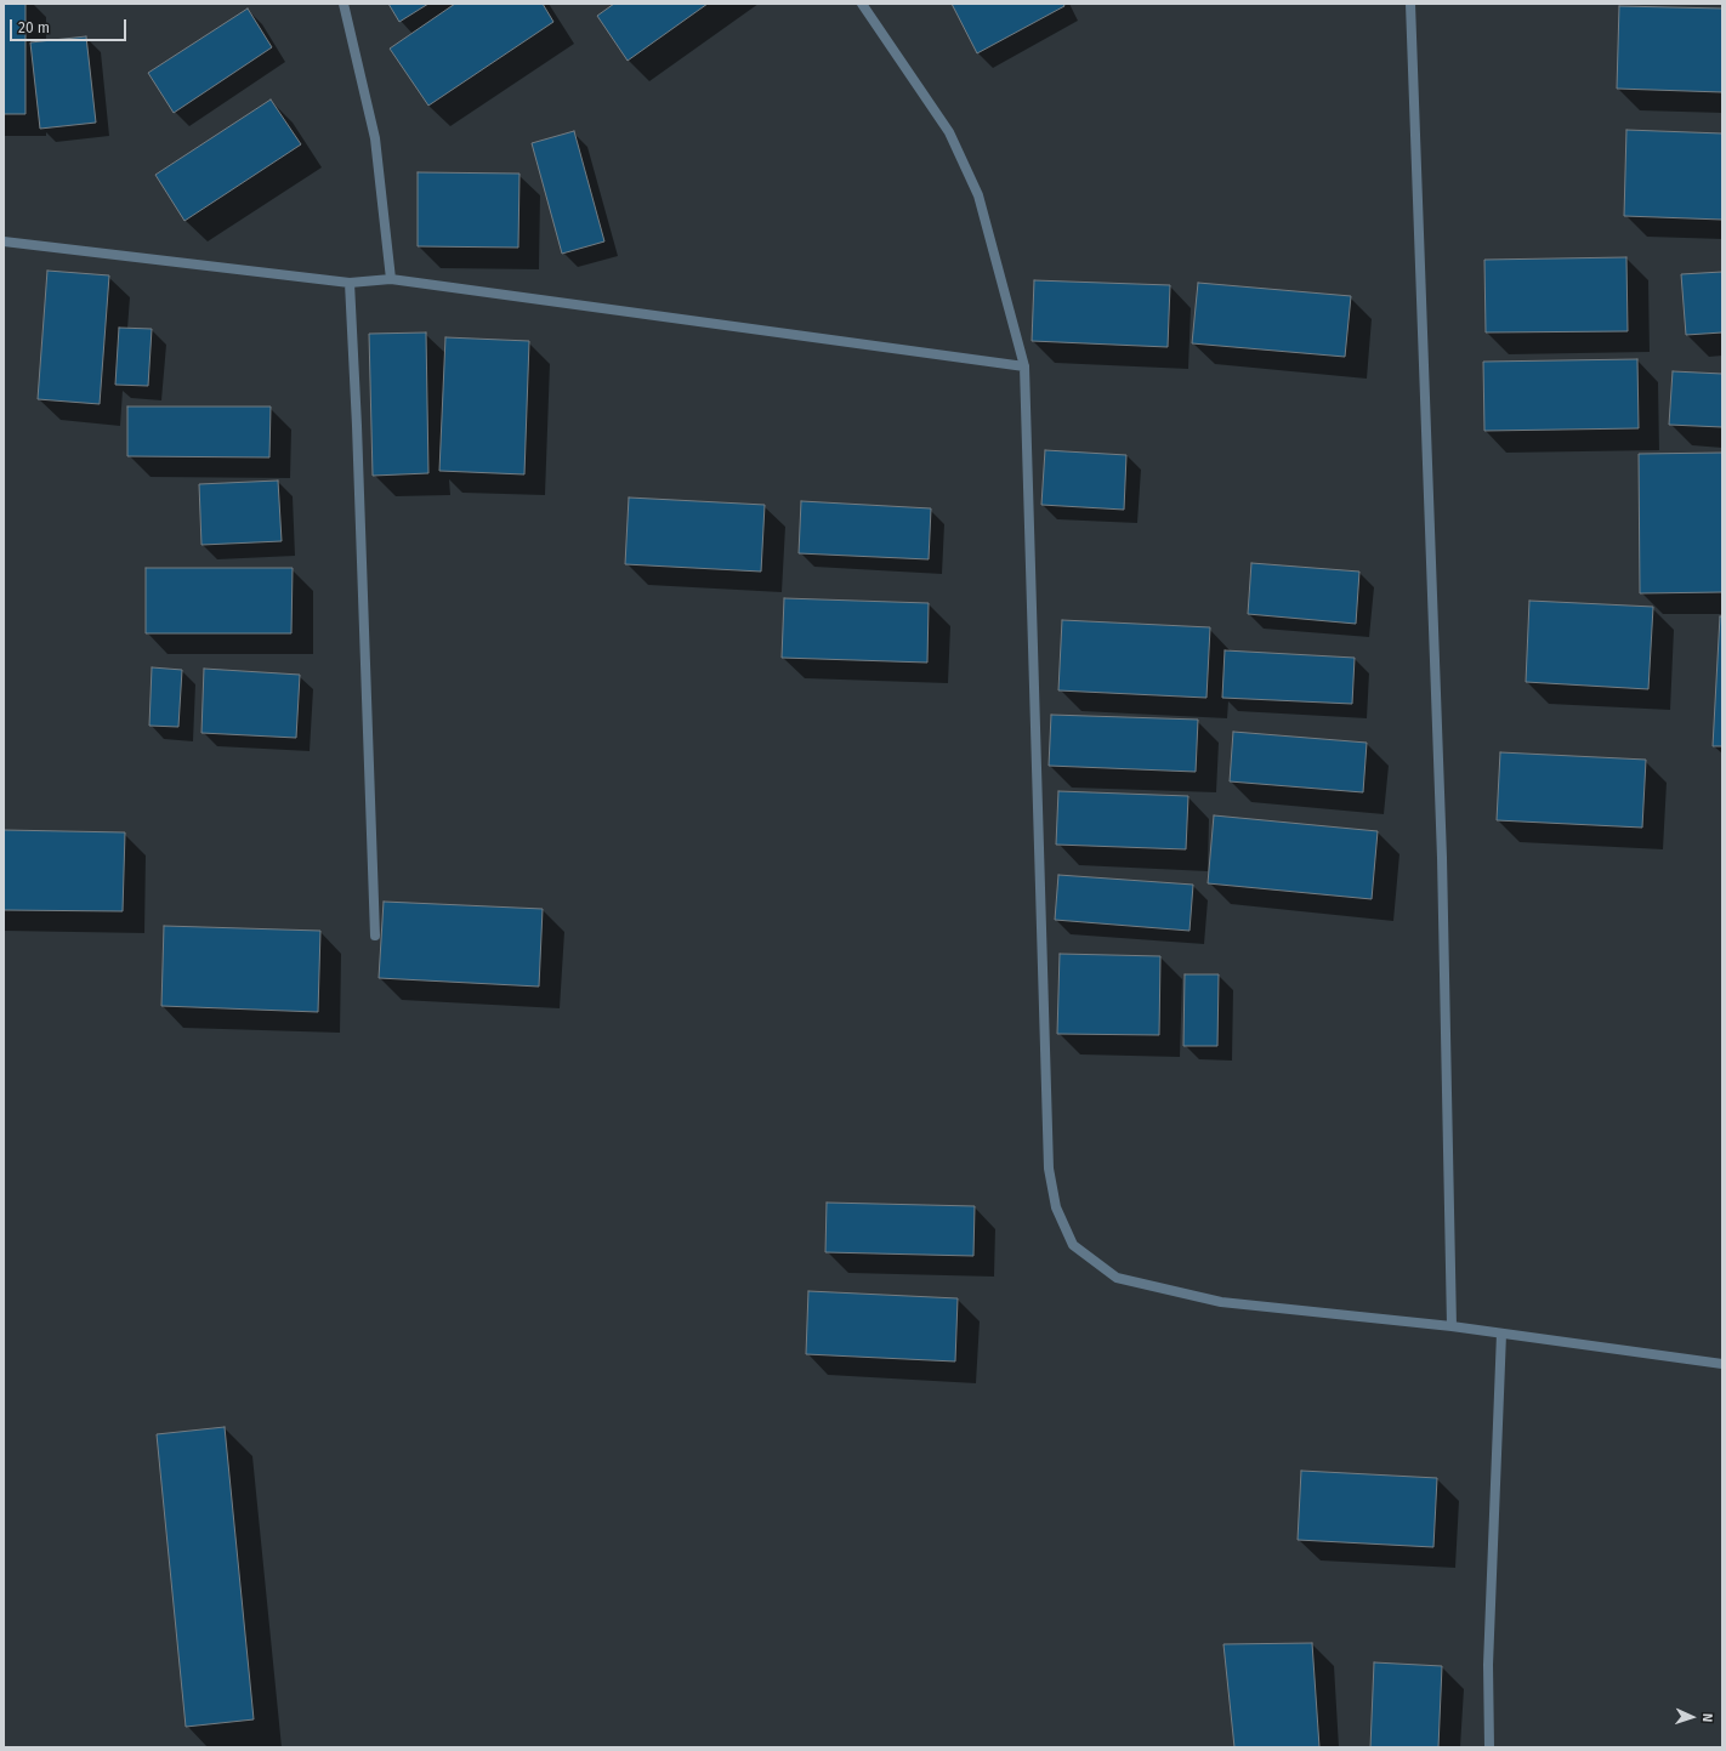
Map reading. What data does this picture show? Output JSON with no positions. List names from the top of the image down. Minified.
{"scale_bar":"20 m","north":"right"}
